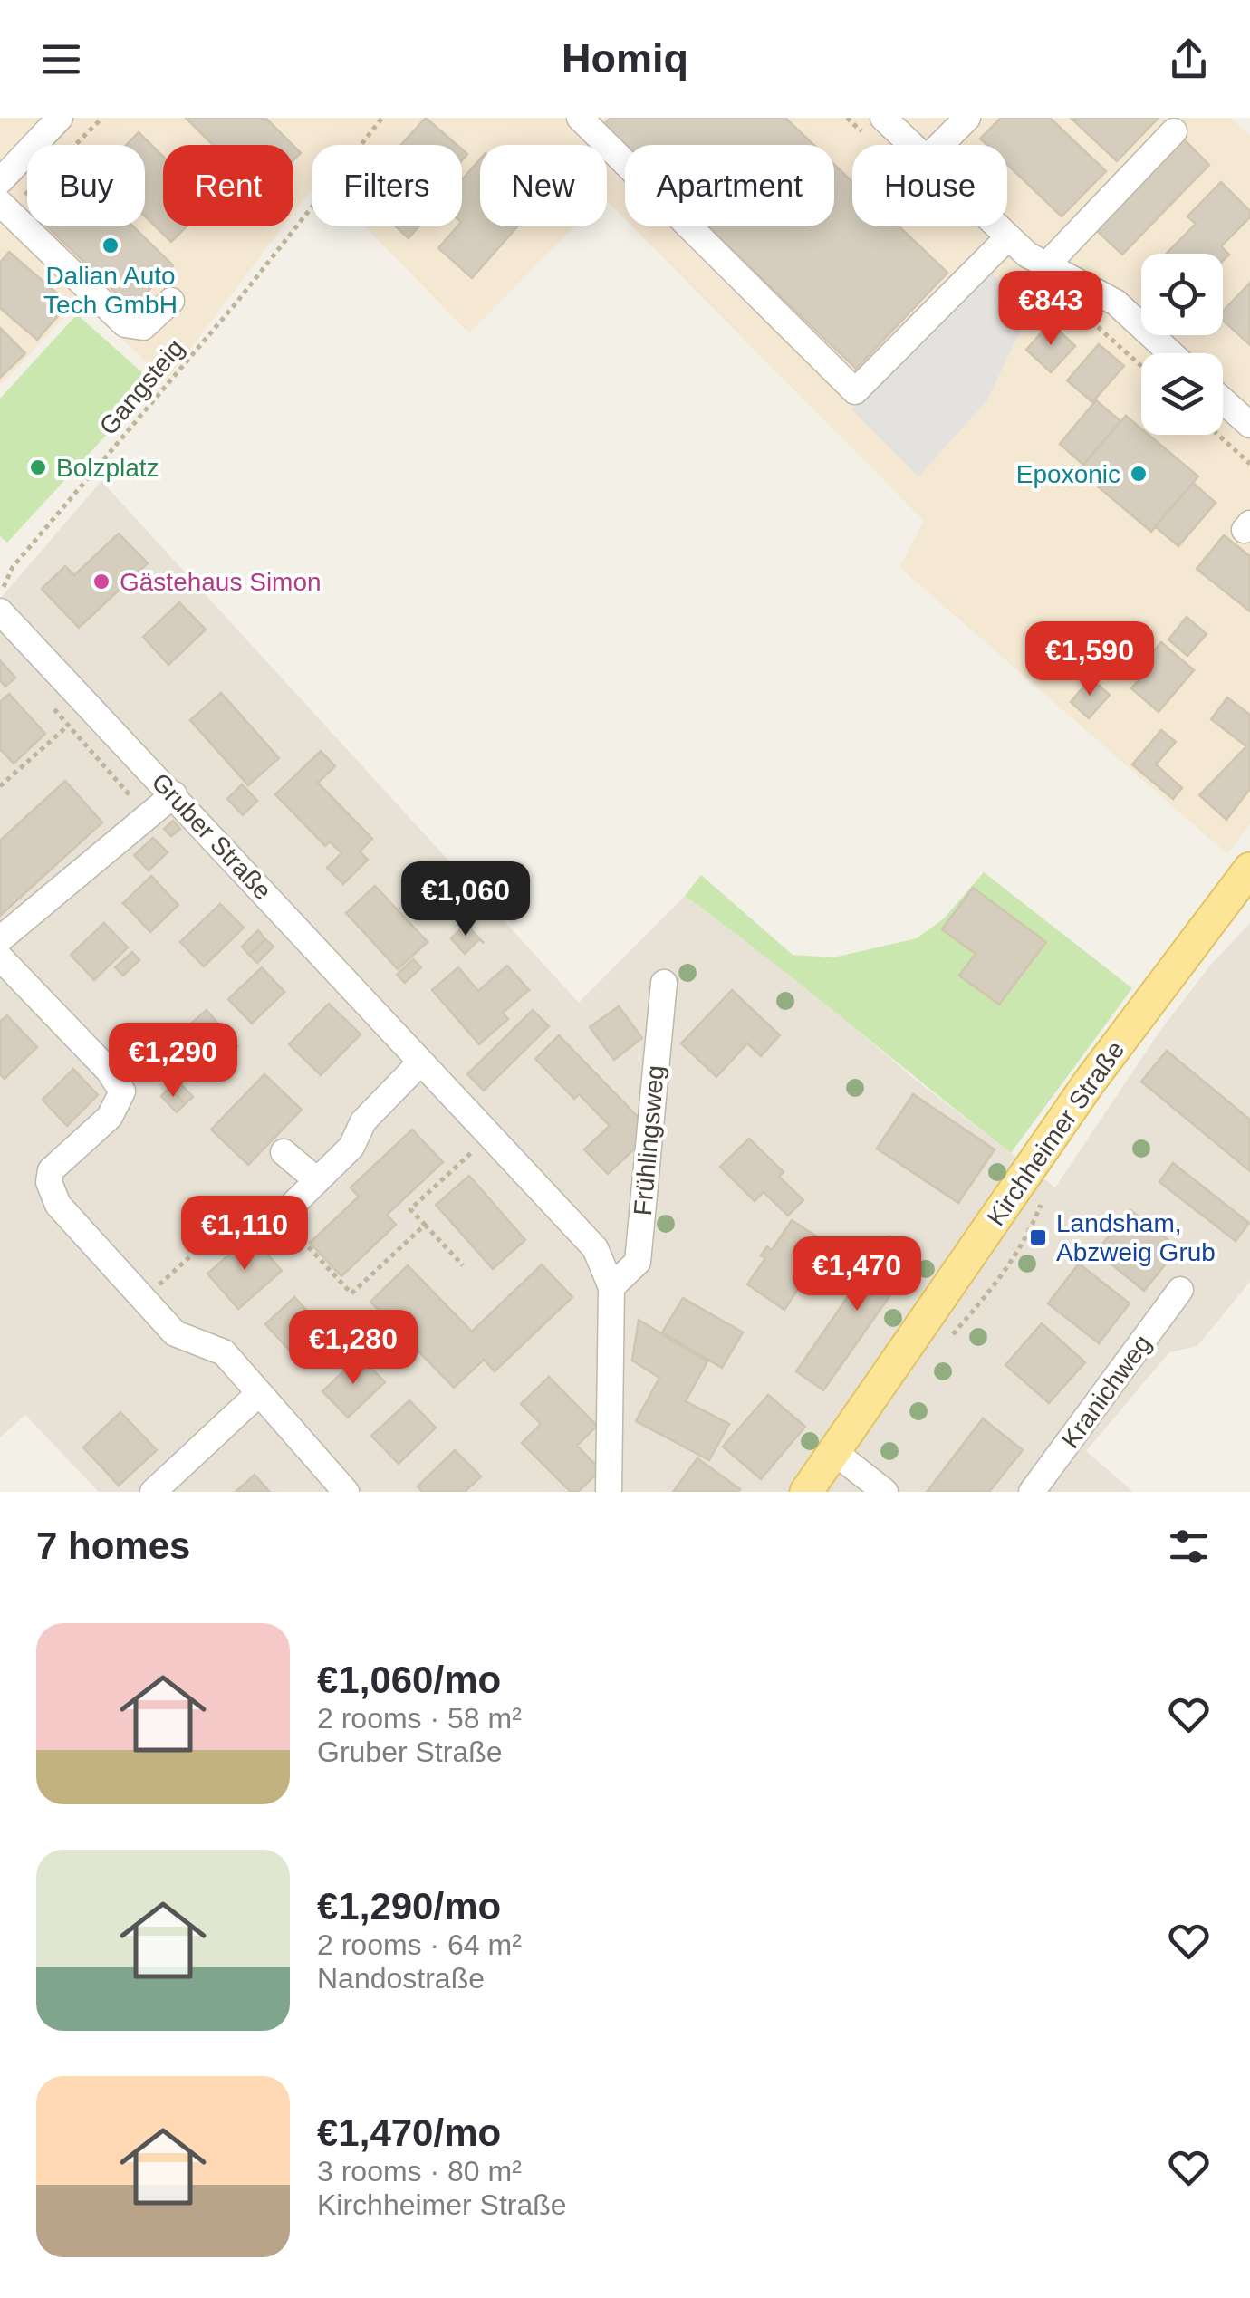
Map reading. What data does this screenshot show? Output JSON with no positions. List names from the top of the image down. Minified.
{"streets":{"main road":["Kirchheimer Straße"],"street":["Gruber Straße","Frühlingsweg","Kranichweg"],"path":["Gangsteig"]},"crossings":[["Gruber Straße","Frühlingsweg"]],"places":{"other":["Dalian Auto Tech GmbH","Bolzplatz","Epoxonic","Gästehaus Simon"],"transit":["Landsham, Abzweig Grub"]},"page":{"header":"Homiq","chip":["Buy","Rent","Filters","New","Apartment","House"],"price":["€843","€1,590","€1,060","€1,290","€1,110","€1,470","€1,280"],"heading":"7 homes","list":[{"name":"€1,060/mo","note":"2 rooms · 58 m² · Gruber Straße"},{"name":"€1,290/mo","note":"2 rooms · 64 m² · Nandostraße"},{"name":"€1,470/mo","note":"3 rooms · 80 m² · Kirchheimer Straße"}]}}
